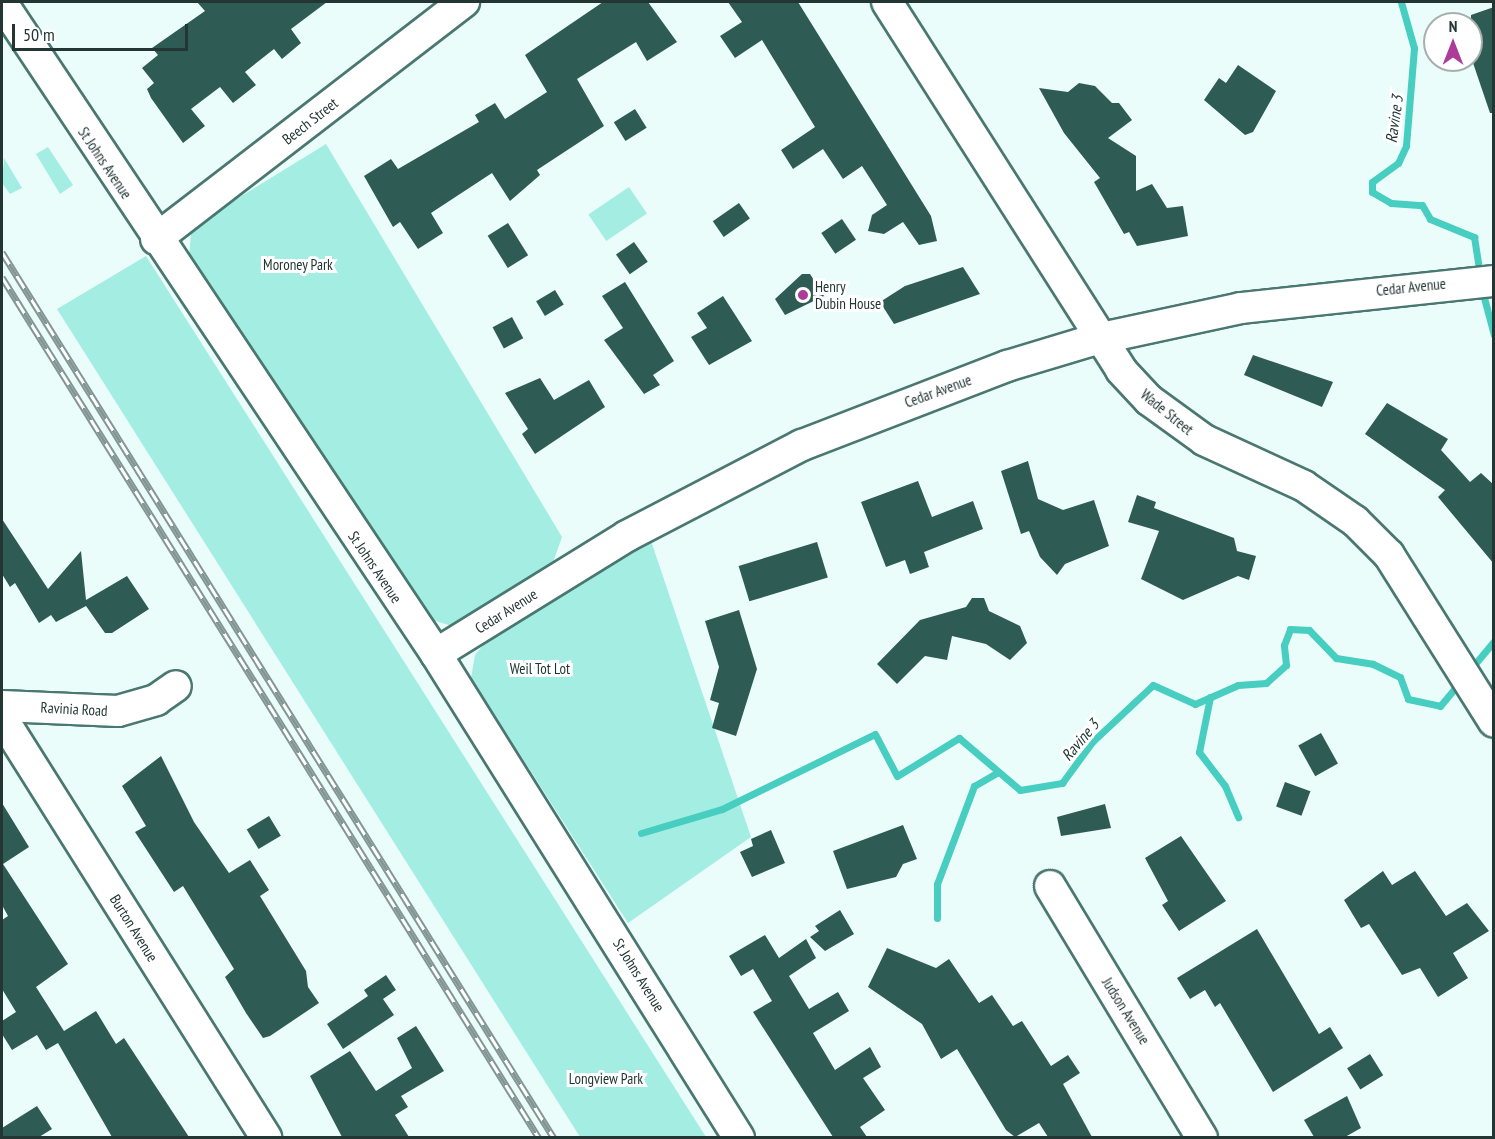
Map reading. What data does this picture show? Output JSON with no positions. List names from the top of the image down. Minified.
{"streets":{"street":["Beech Street","St Johns Avenue","Cedar Avenue","Wade Street","Ravinia Road","Burton Avenue","Judson Avenue"]},"crossings":[["Beech Street","St Johns Avenue"],["St Johns Avenue","Cedar Avenue"],["Cedar Avenue","Wade Street"]],"water":["Ravine 3"],"parks":["Moroney Park","Weil Tot Lot","Longview Park"],"places":["Henry Dubin House"],"scale_bar":"50 m","north":"top"}
